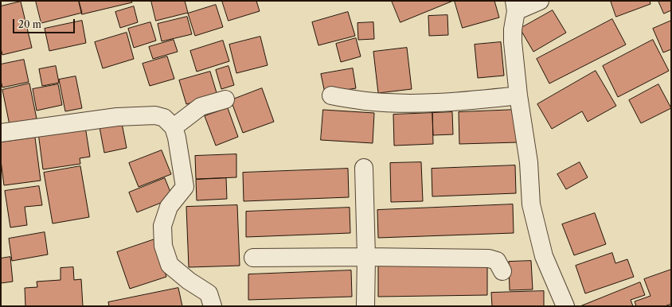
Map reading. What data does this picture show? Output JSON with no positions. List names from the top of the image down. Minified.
{"scale_bar":"20 m"}
